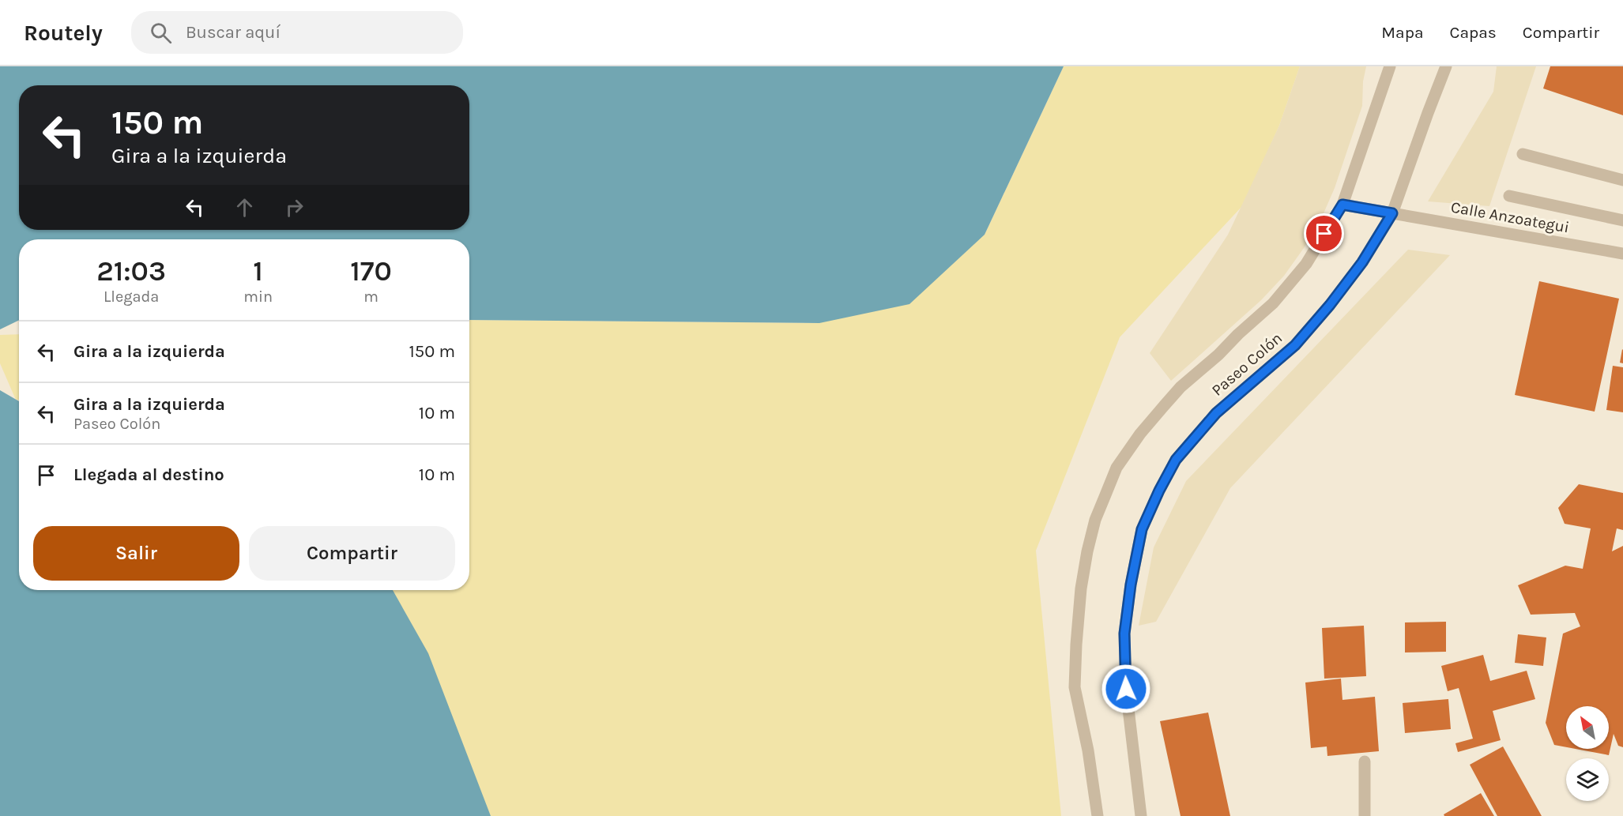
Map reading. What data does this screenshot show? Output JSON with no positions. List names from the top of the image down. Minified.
{"streets":{"street":["Calle Anzoategui","Paseo Colón"]},"crossings":[["Calle Anzoategui","Paseo Colón"]],"north":"top left","page":{"header":"Routely","search":"Buscar aquí","nav":["Mapa","Capas","Compartir"],"turn":["150 m","Gira a la izquierda"],"eta":["21:03","Llegada","1","min","170","m"],"list":[{"name":"Gira a la izquierda","value":"150 m"},{"name":"Gira a la izquierda","note":"Paseo Colón","value":"10 m"},{"name":"Llegada al destino","value":"10 m"}],"buttons":["Salir","Compartir"]}}
